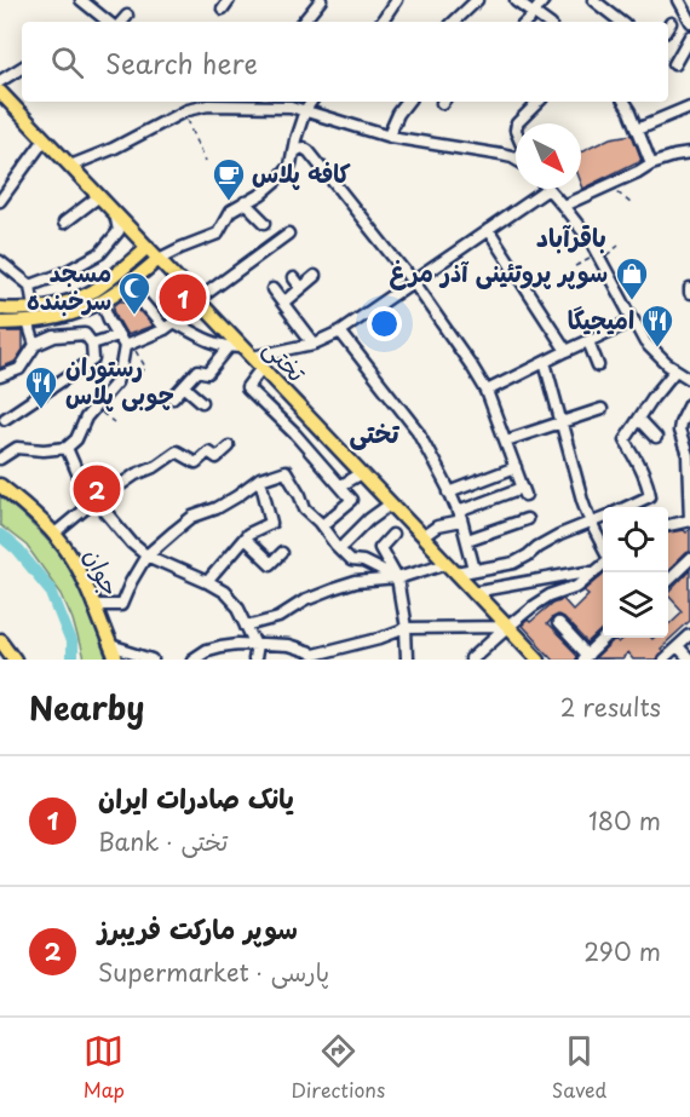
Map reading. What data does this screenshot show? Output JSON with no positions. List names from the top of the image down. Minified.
{"streets":{"main road":["تختی","جوان"]},"districts":["باقرآباد","تختی"],"places":{"cafe":["کافه پلاس"],"shop":["سوپر پروتئینی آذر مرغ"],"mosque":["مسجد سرخبنده"],"restaurant":["امیجیگا","رستوران چوبی پلاس"]},"north":"bottom right","page":{"search":"Search here","pins":["1","2"],"heading":["Nearby","2 results"],"list":[{"mark":"1","name":"یانک صادرات ایران","note":"Bank · تختی","value":"180 m"},{"mark":"2","name":"سوپر مارکت فریبرز","note":"Supermarket · پارسی","value":"290 m"}],"nav":["Map","Directions","Saved"]}}
